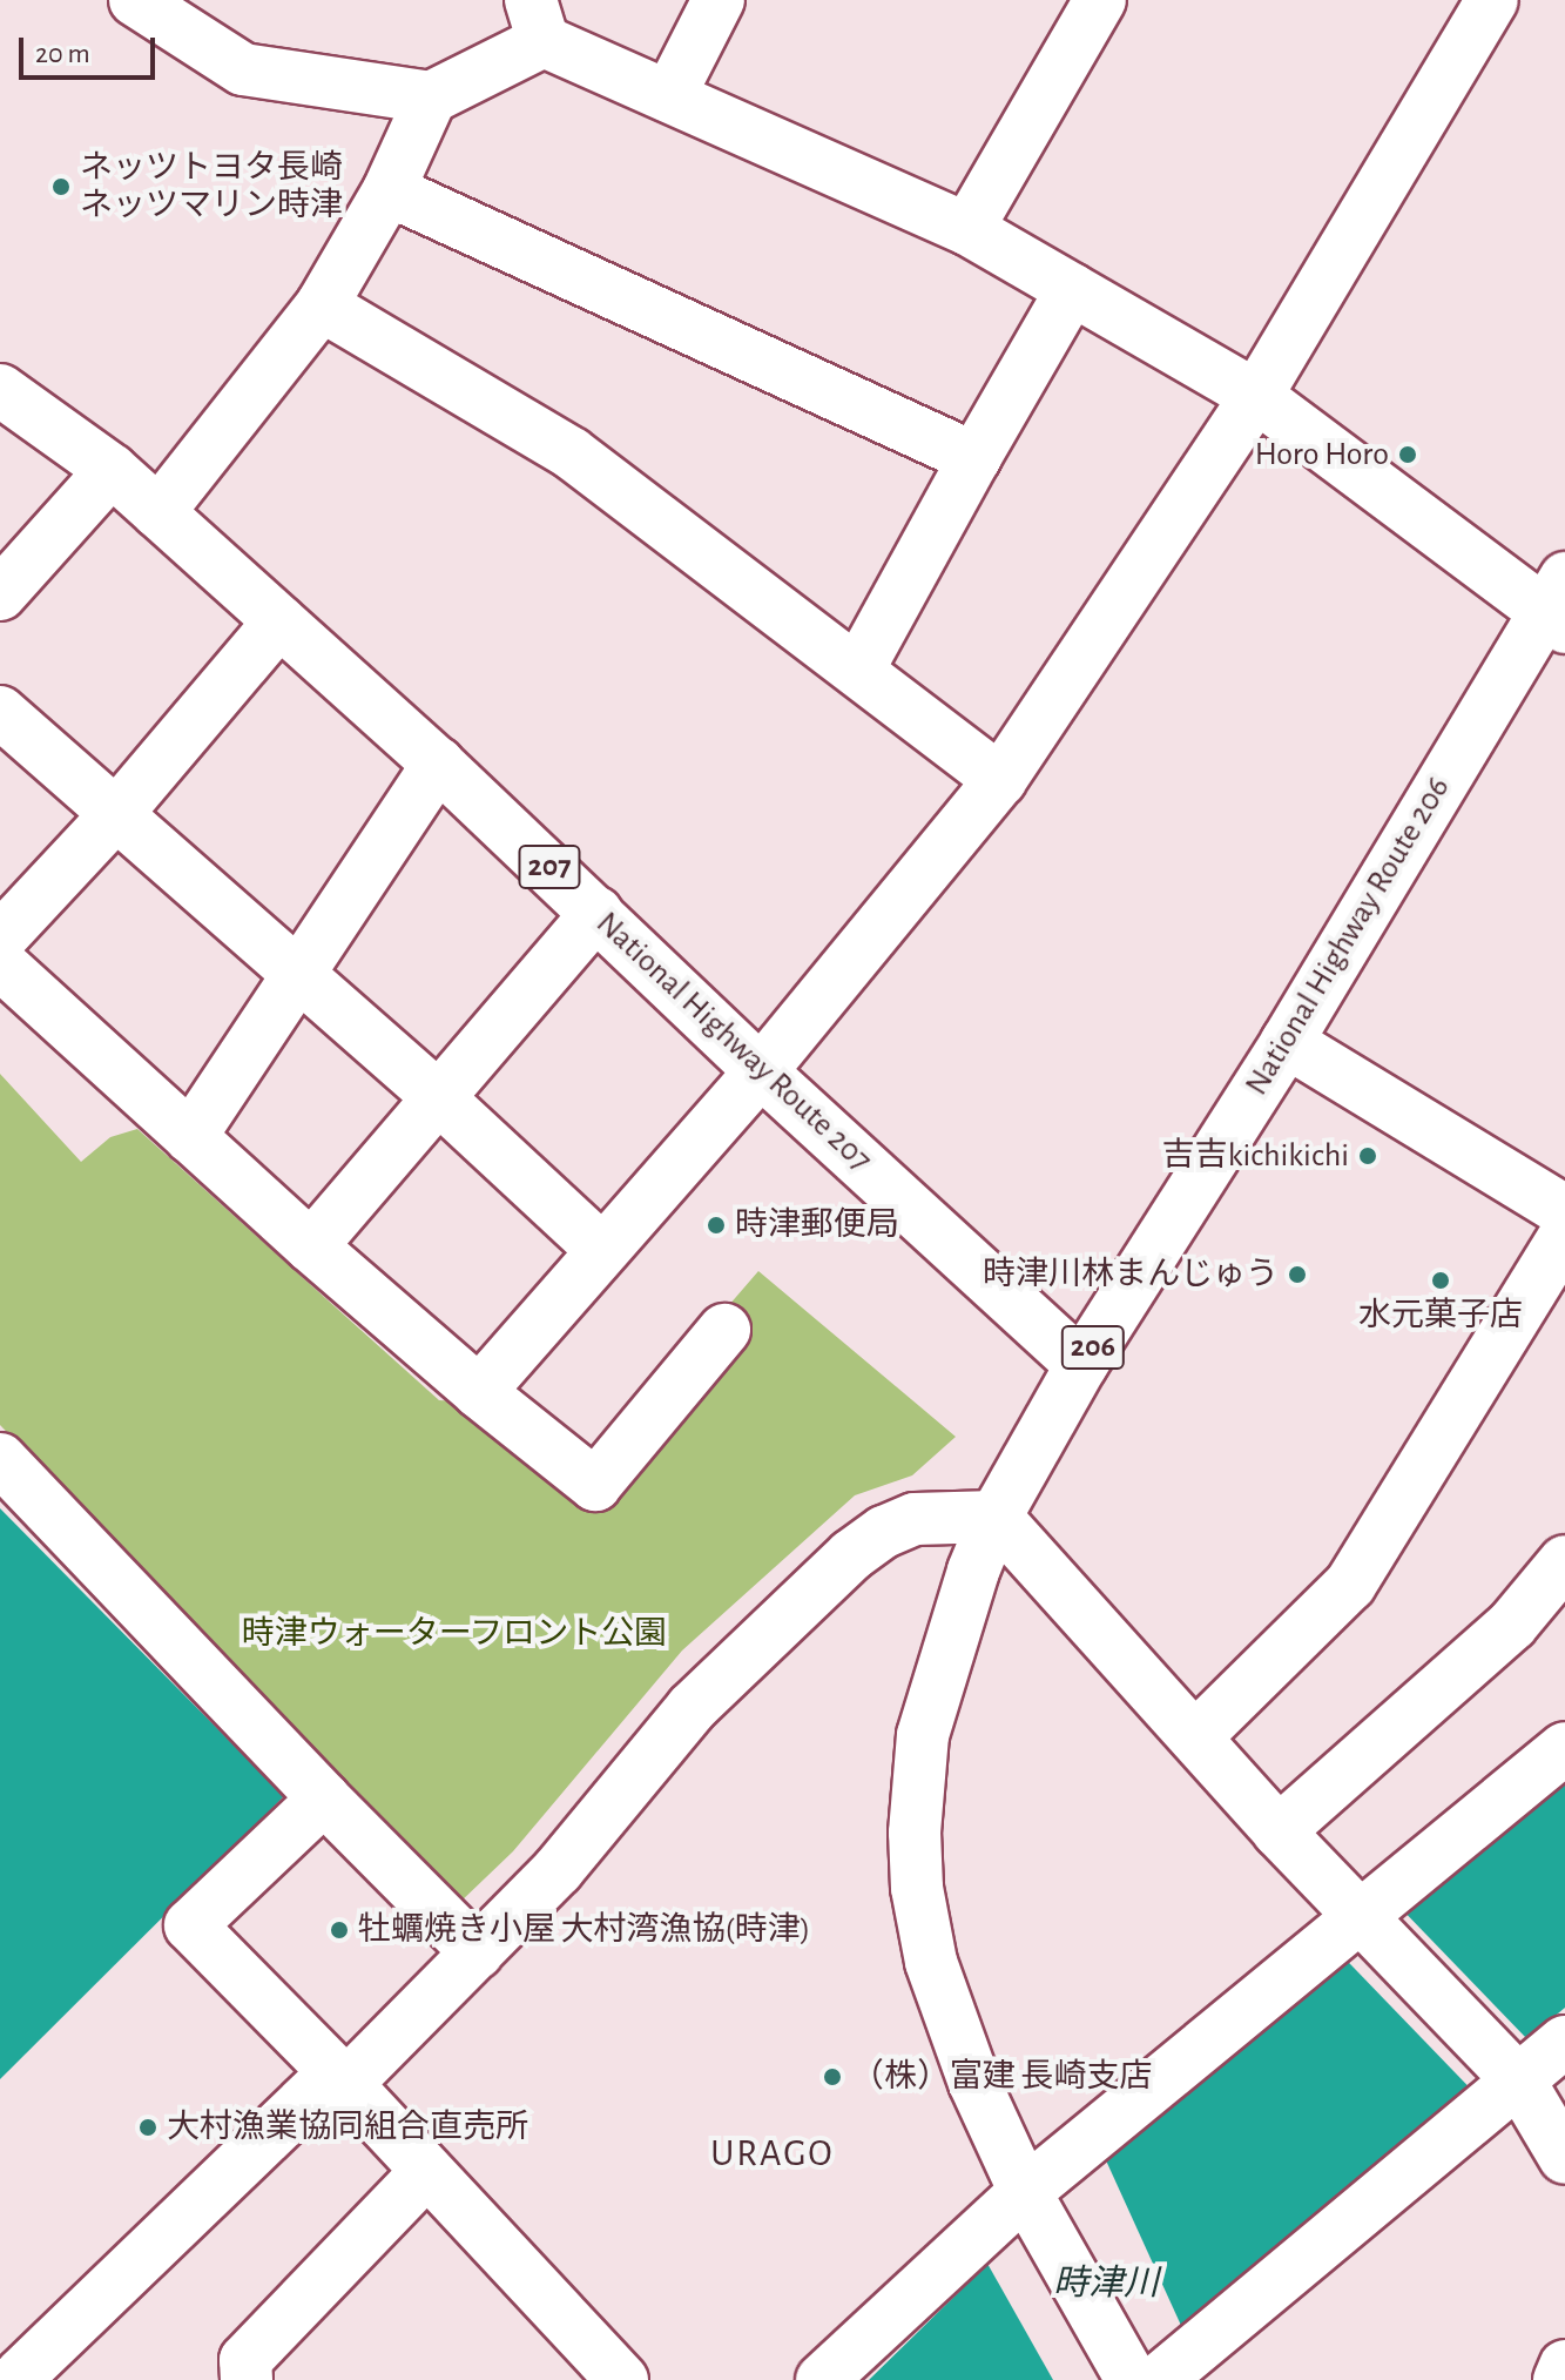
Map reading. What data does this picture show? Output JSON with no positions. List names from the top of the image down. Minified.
{"streets":{"main road":["207","National Highway Route 206","National Highway Route 207","206"]},"crossings":[["National Highway Route 206","National Highway Route 207"]],"districts":["URAGO"],"water":["時津川"],"parks":["時津ウォーターフロント公園"],"places":["ネッツトヨタ長崎 ネッツマリン時津","Horo Horo","吉吉kichikichi","時津郵便局","時津川林まんじゅう","水元菓子店","牡蠣焼き小屋 大村湾漁協(時津)","（株）富建 長崎支店","大村漁業協同組合直売所"],"scale_bar":"20 m"}
